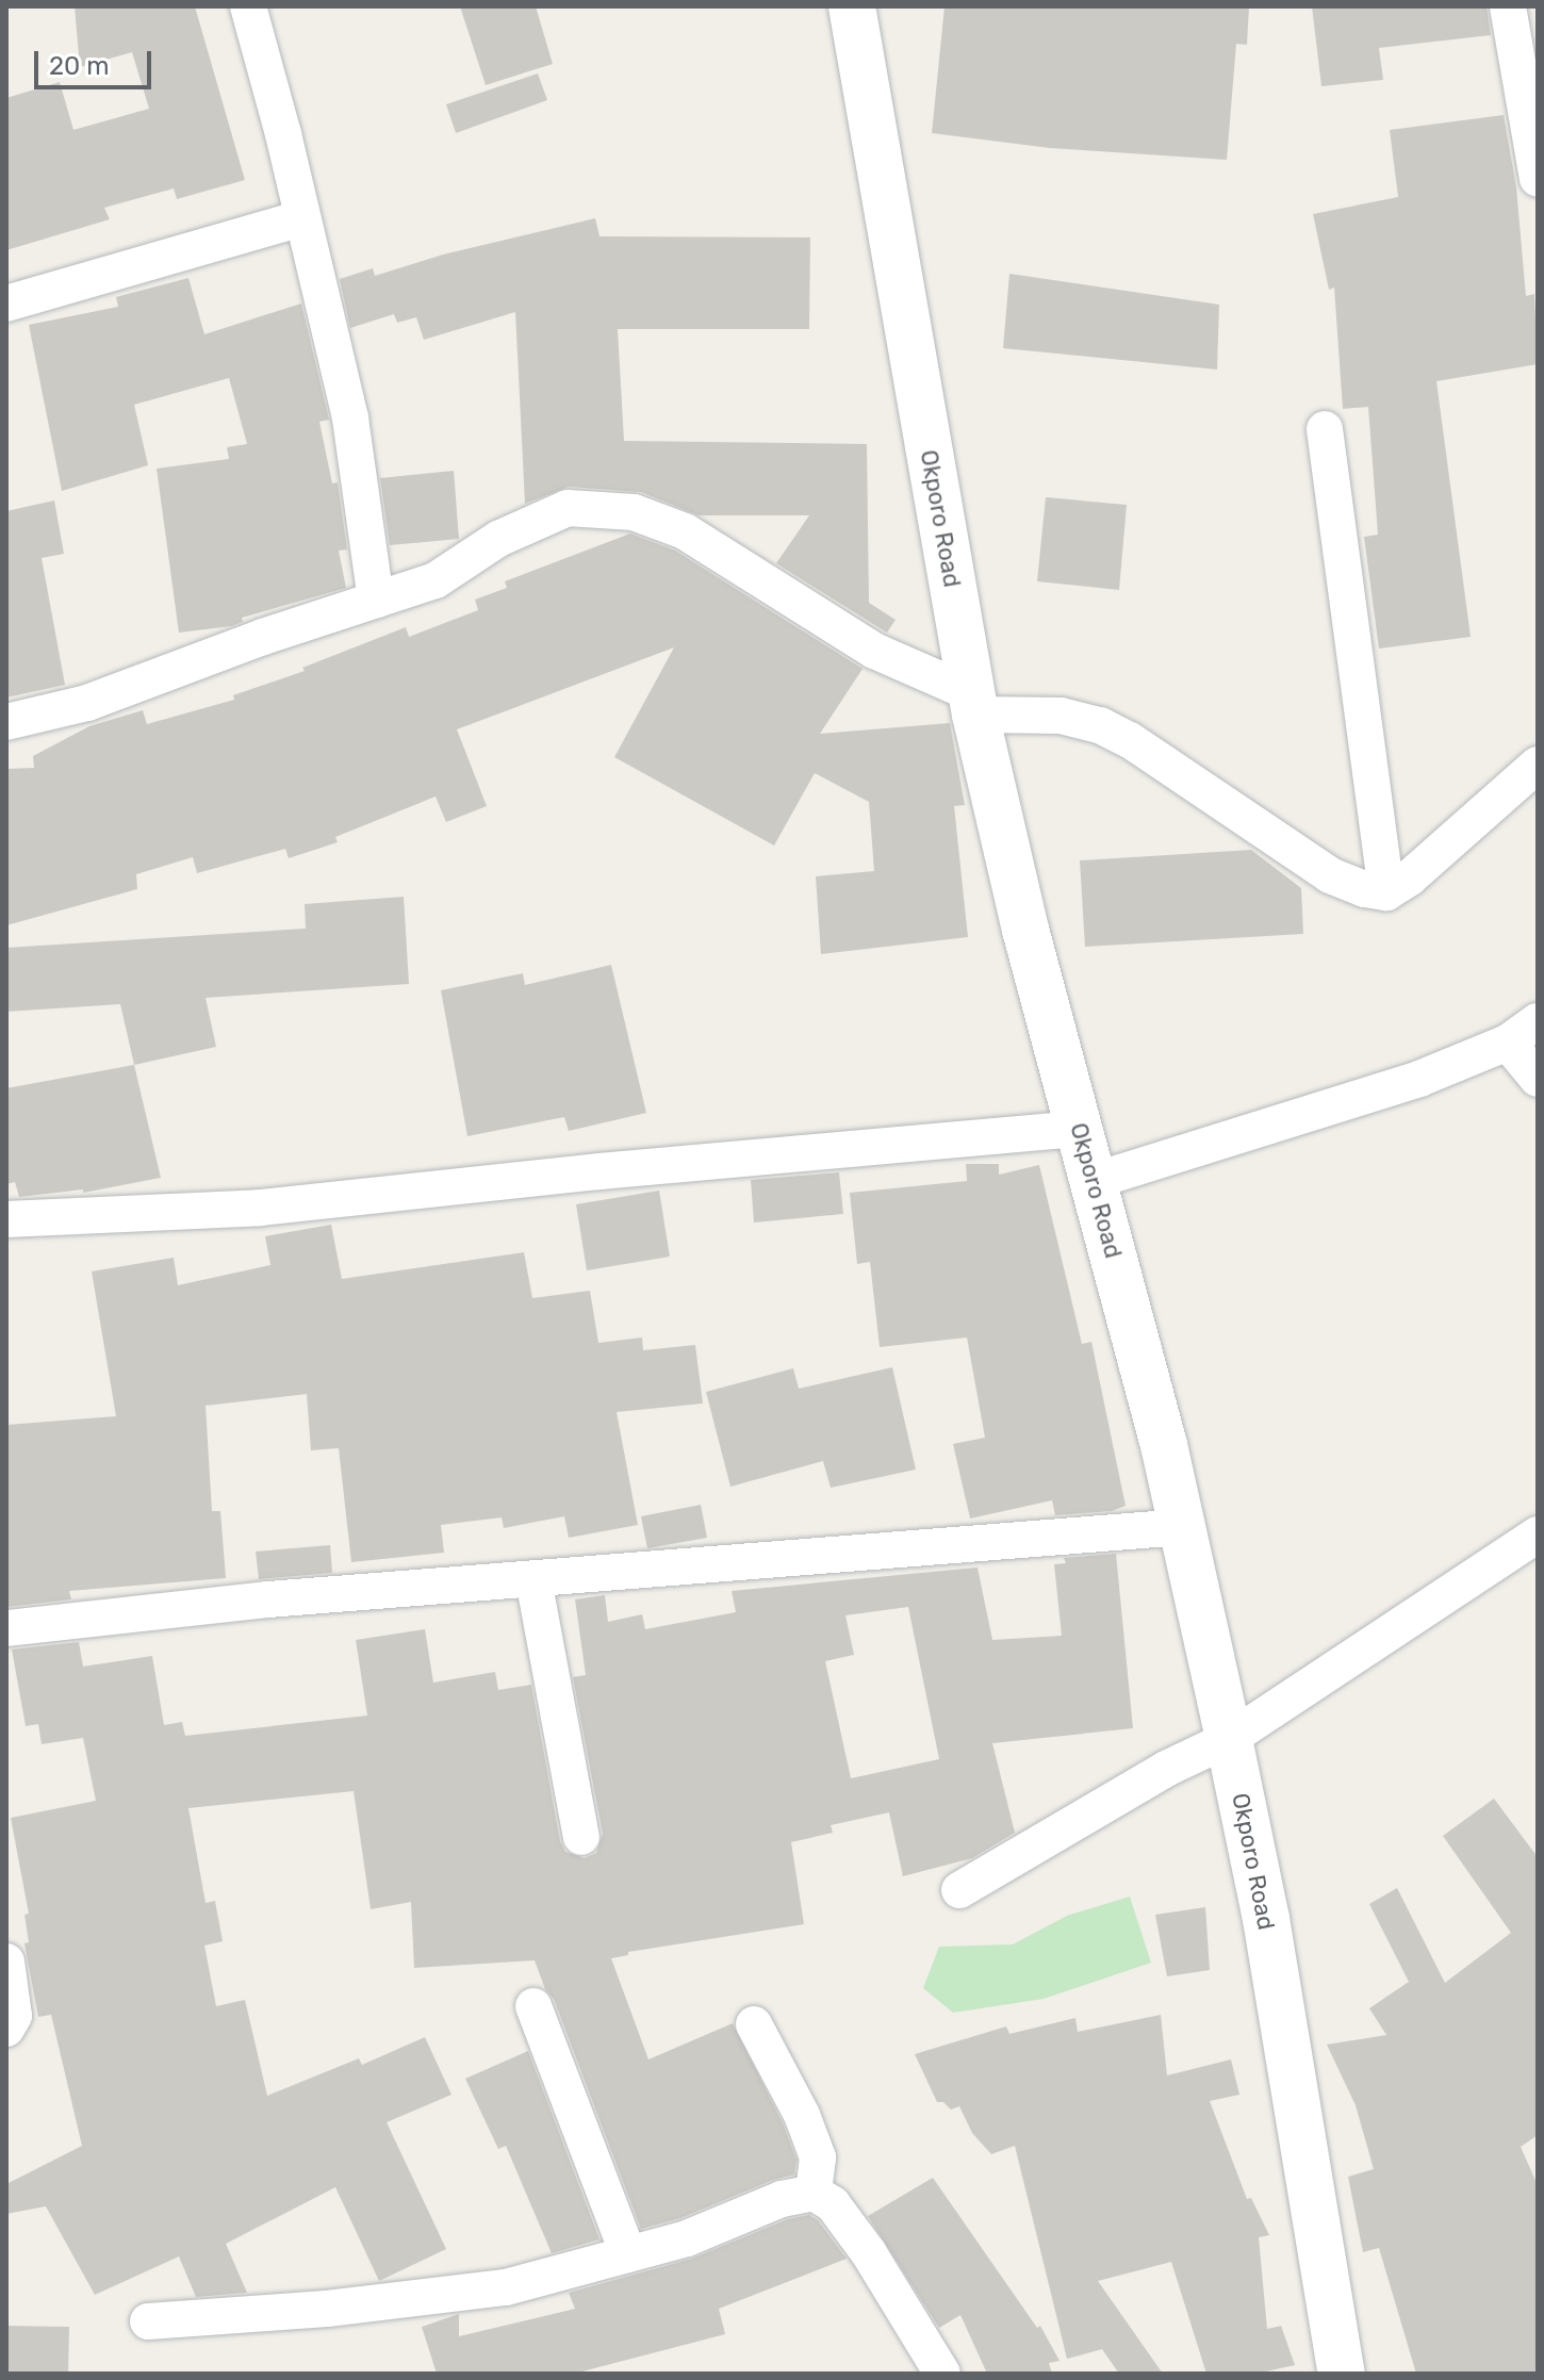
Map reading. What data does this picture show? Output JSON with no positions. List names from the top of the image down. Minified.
{"streets":{"main road":["Okporo Road"]},"scale_bar":"20 m"}
